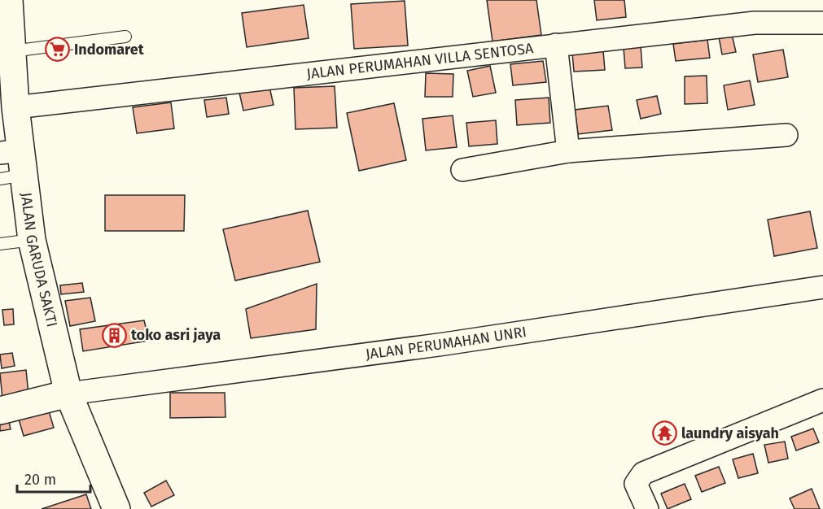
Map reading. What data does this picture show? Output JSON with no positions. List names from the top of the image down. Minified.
{"streets":{"main road":["JALAN GARUDA SAKTI"],"street":["JALAN PERUMAHAN VILLA SENTOSA","JALAN PERUMAHAN UNRI"]},"crossings":[["JALAN PERUMAHAN VILLA SENTOSA","JALAN GARUDA SAKTI"],["JALAN GARUDA SAKTI","JALAN PERUMAHAN UNRI"]],"places":{"supermarket":["Indomaret"],"building":["toko asri jaya"],"temple":["laundry aisyah"]},"scale_bar":"20 m"}
